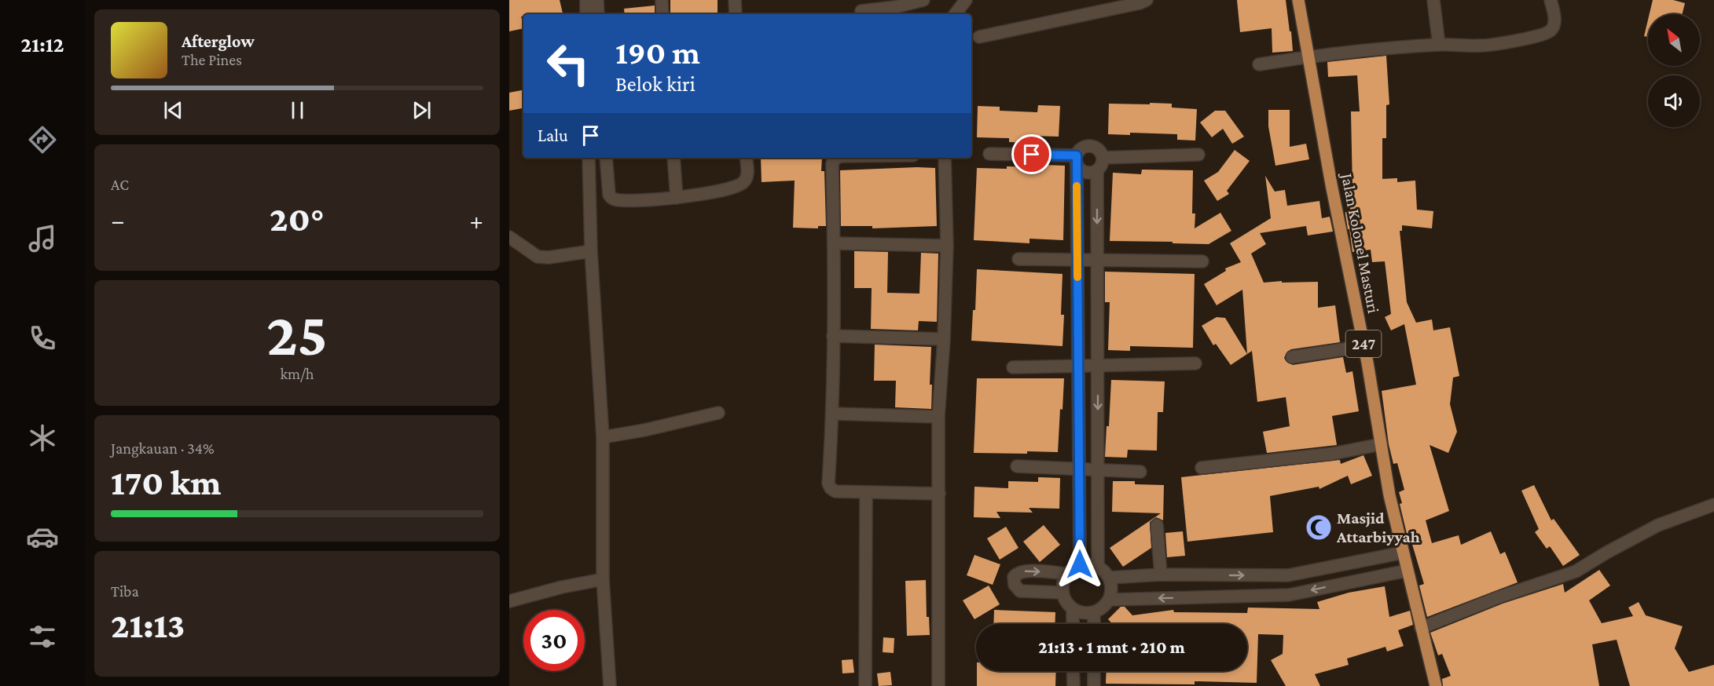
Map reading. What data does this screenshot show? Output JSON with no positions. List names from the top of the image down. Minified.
{"streets":{"main road":["Jalan Kolonel Masturi","247"]},"places":{"mosque":["Masjid Attarbiyyah"]},"north":"top left","page":{"tabs":"21:12","turn":["190 m","Belok kiri"],"song":["Afterglow","The Pines"],"then":"Lalu","tile":["AC",["25","km/h"],["Jangkauan · 34%","170 km"],["Tiba","21:13"]],"heat":["−","20°","+"],"limit":"30","trip":"21:13 · 1 mnt · 210 m"}}
